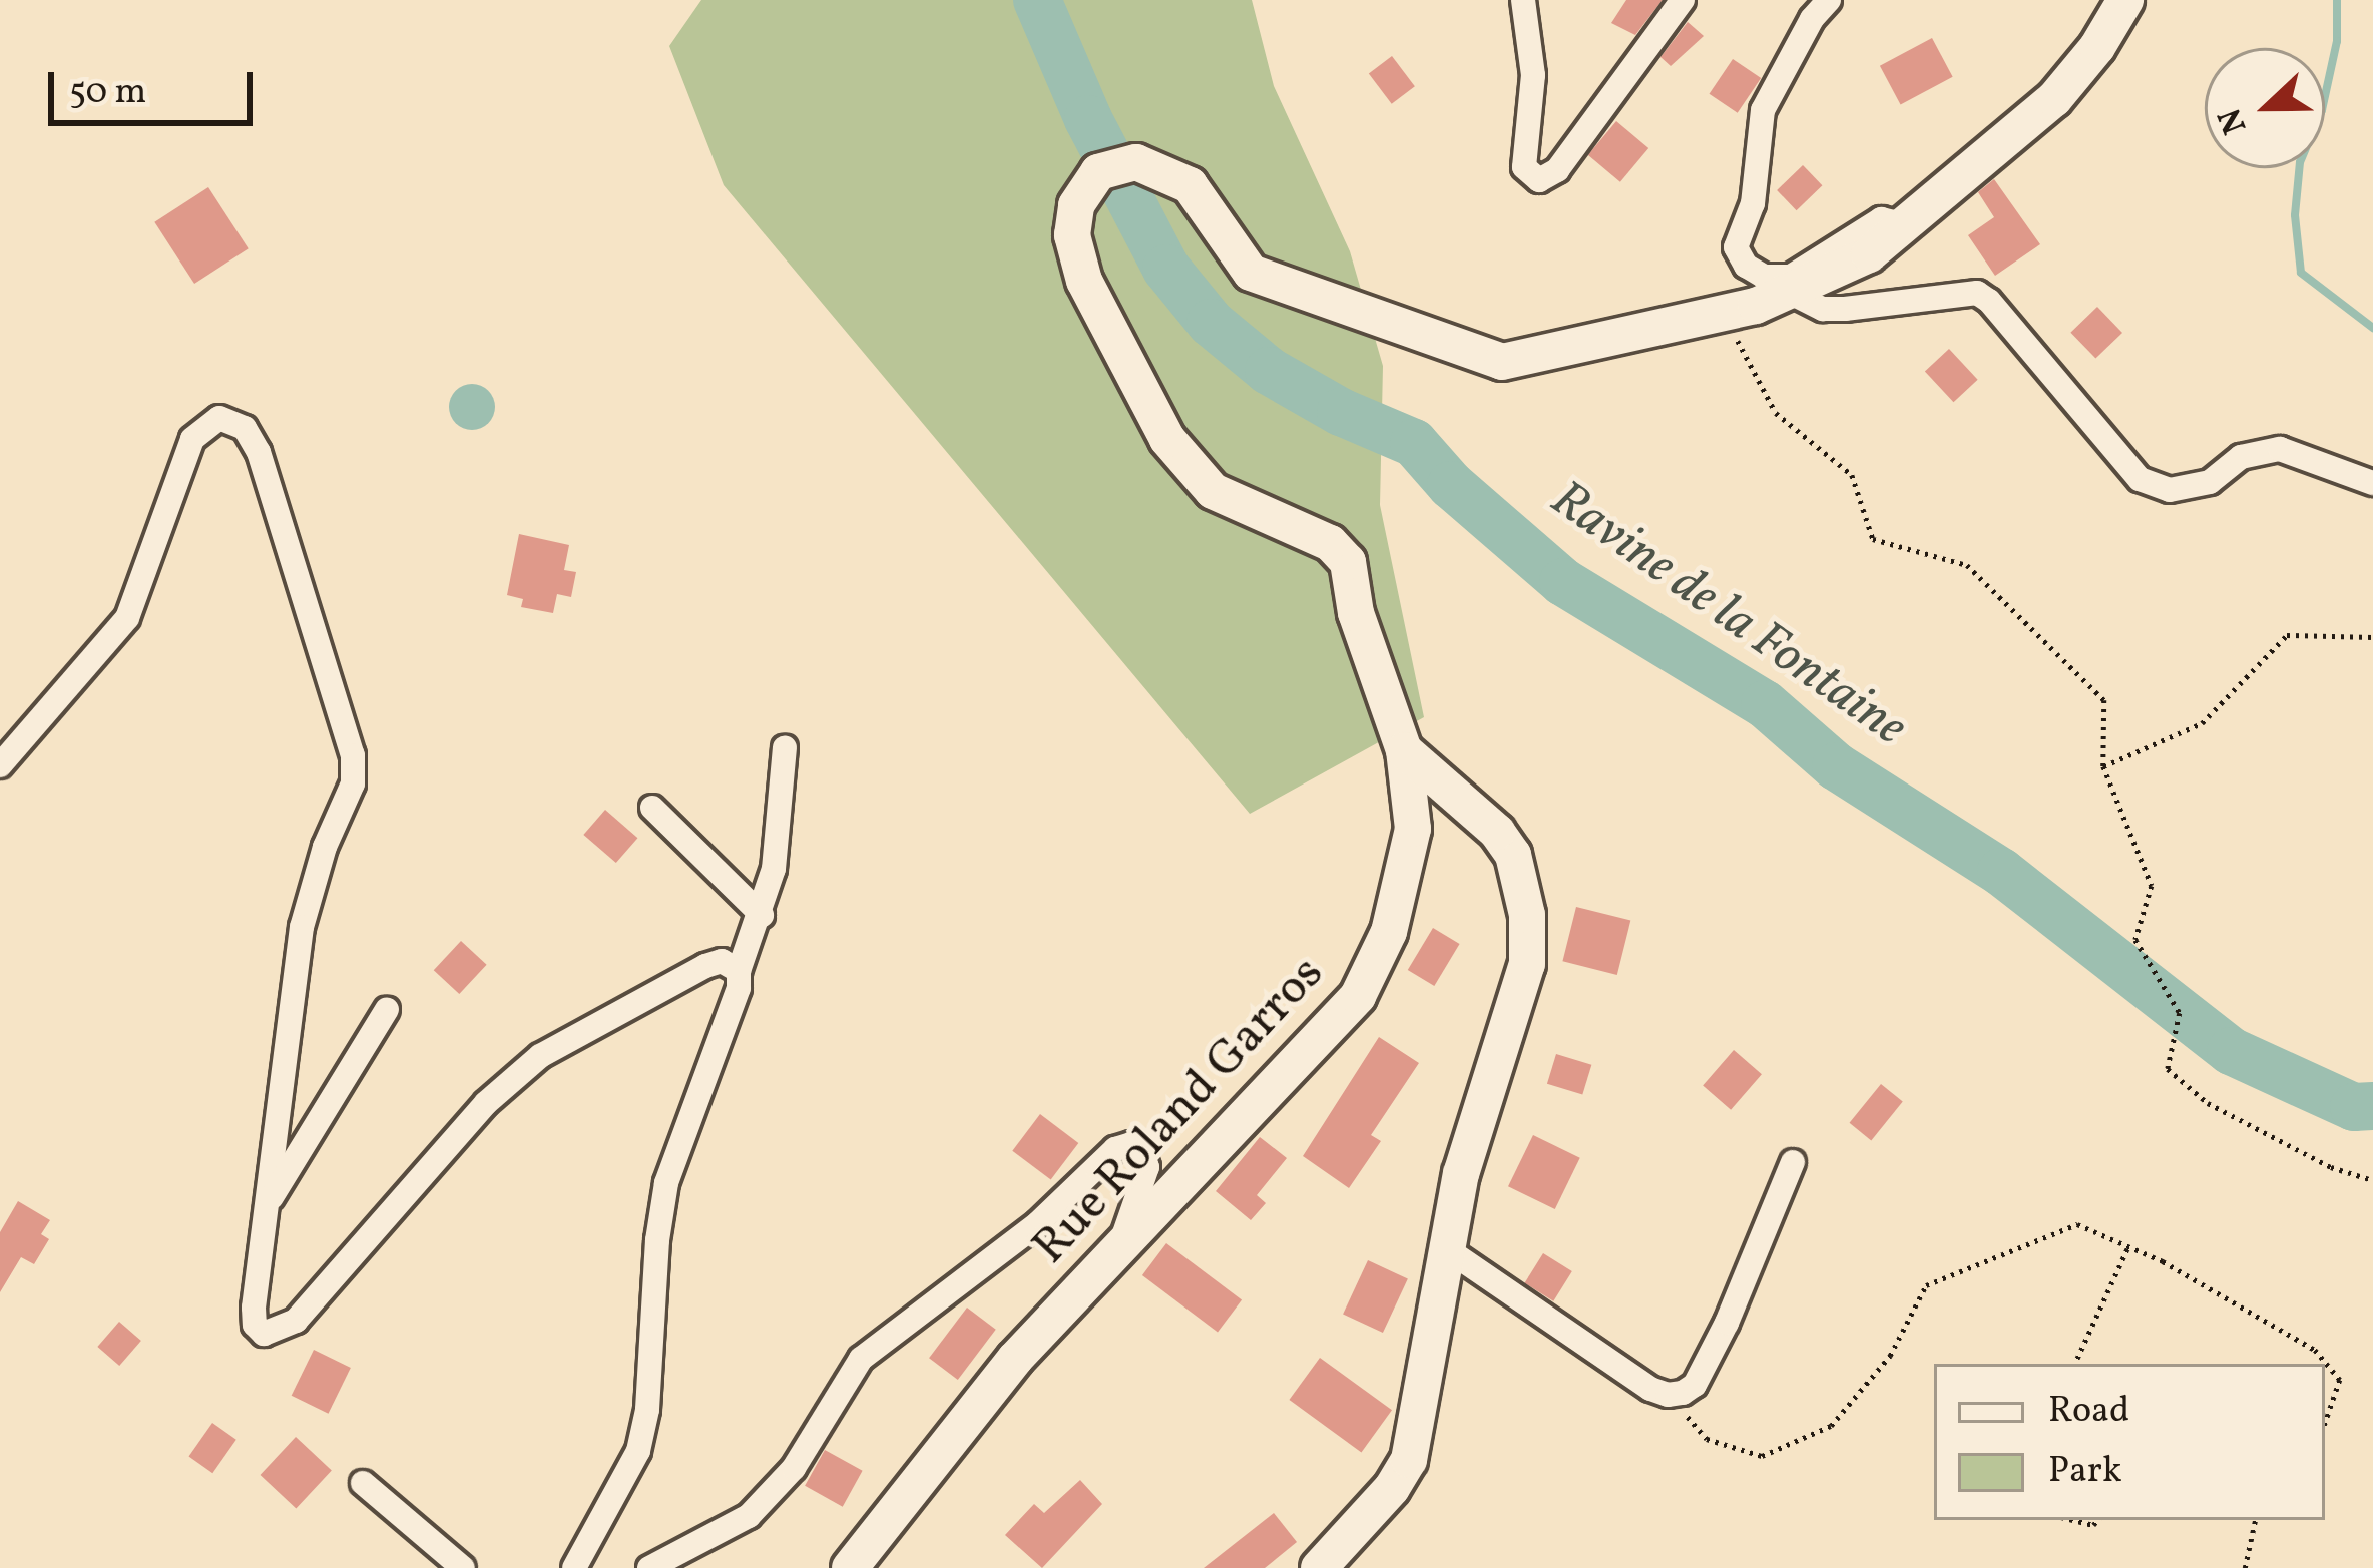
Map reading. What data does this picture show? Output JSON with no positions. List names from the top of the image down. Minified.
{"streets":{"main road":["Rue Roland Garros"]},"water":["Ravine de la Fontaine"],"legend":["Road","Park"],"scale_bar":"50 m","north":"left"}
